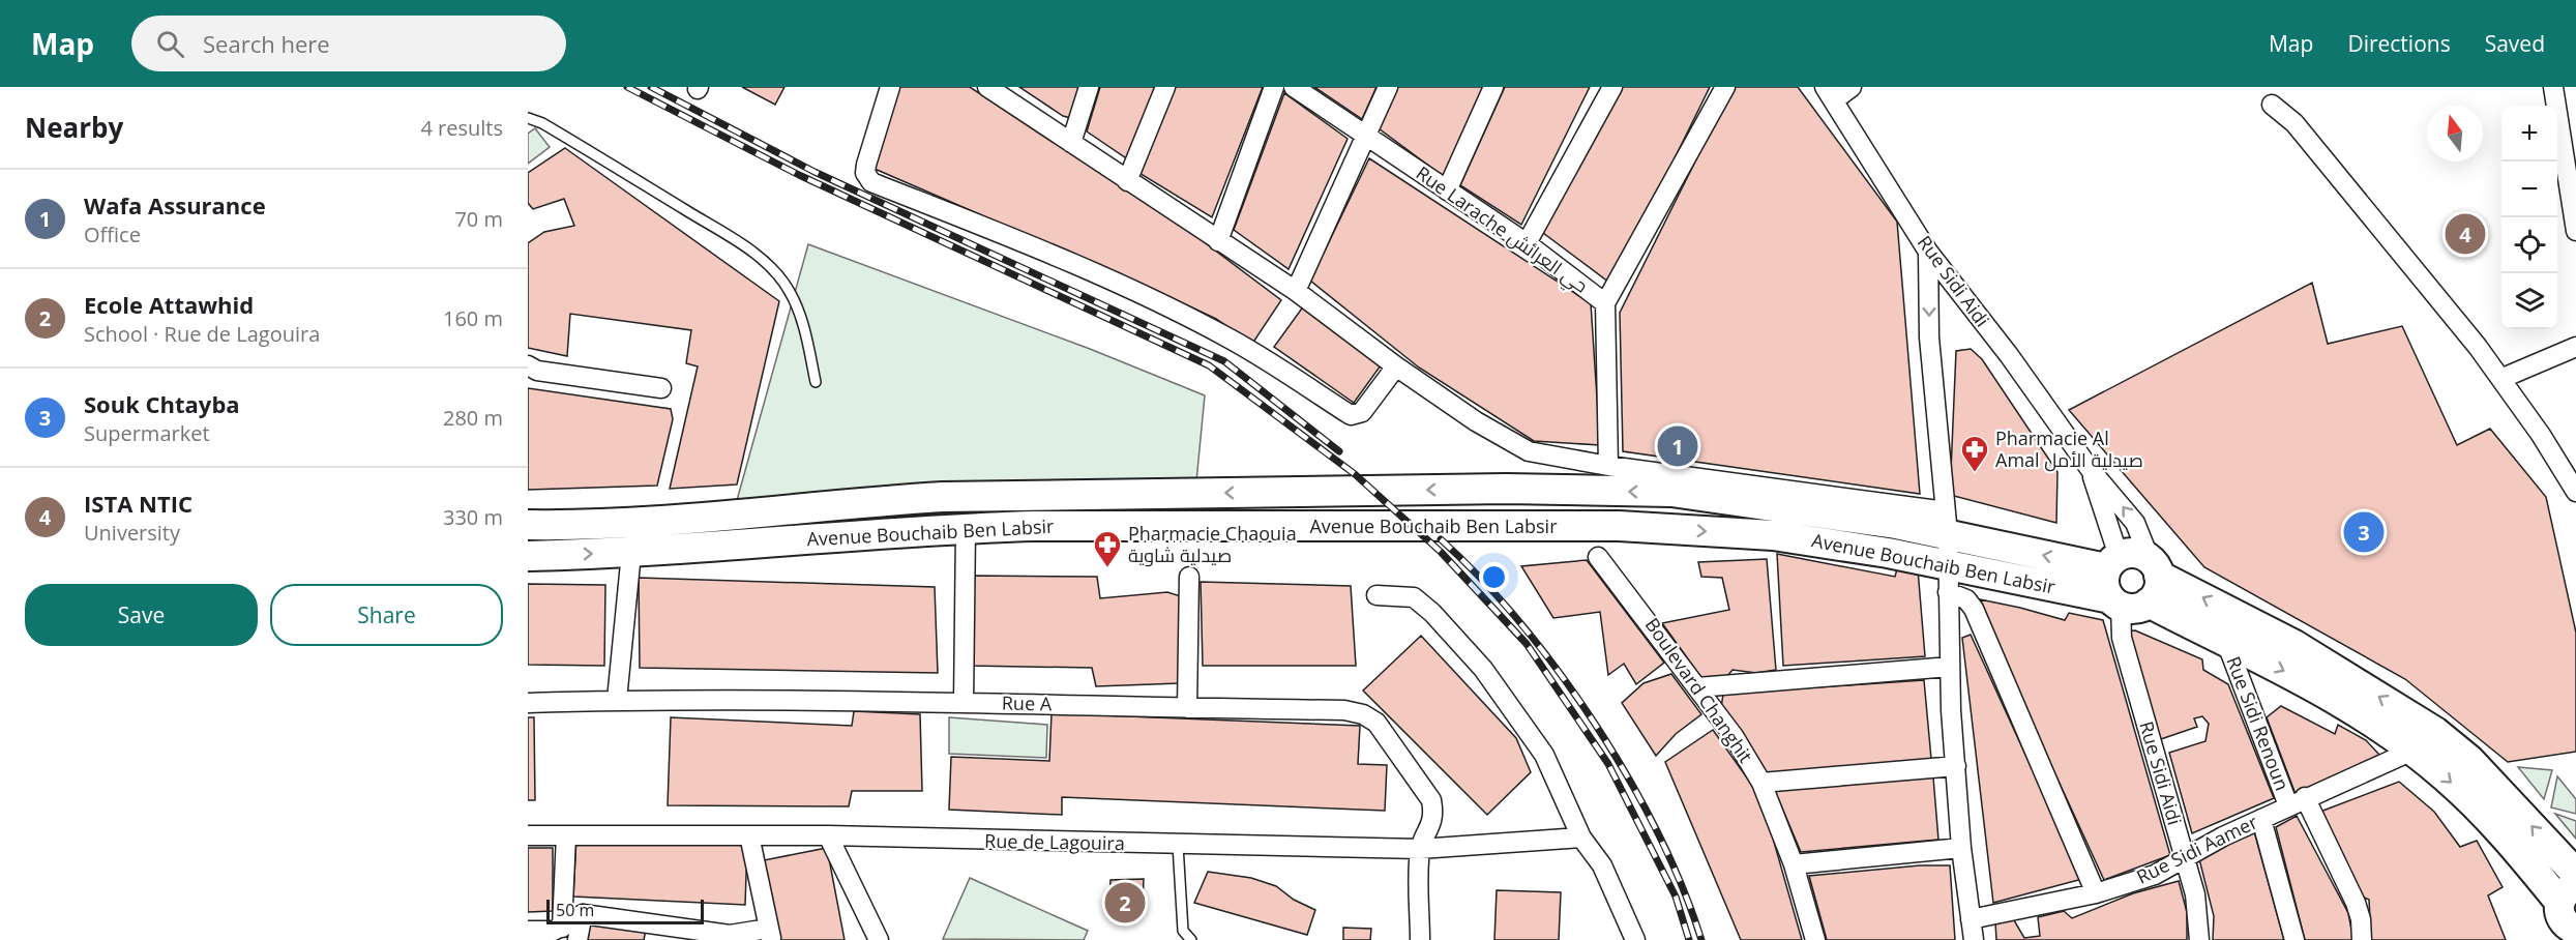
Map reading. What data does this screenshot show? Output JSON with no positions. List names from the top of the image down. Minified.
{"streets":{"main road":["Avenue Bouchaib Ben Labsir"],"street":["Rue Larache حي العرائش","Rue Sidi Aidi","Boulevard Changhit","Rue A","Rue Sidi Renoun","Rue de Lagouira","Rue Sidi Aamer"]},"crossings":[["Rue Sidi Aidi","Avenue Bouchaib Ben Labsir"],["Rue Sidi Aidi","Rue Sidi Aamer"],["Avenue Bouchaib Ben Labsir","Rue Sidi Renoun"],["Avenue Bouchaib Ben Labsir","Rue Sidi Aamer"],["Rue A","Rue de Lagouira"],["Rue Sidi Renoun","Rue Sidi Aamer"]],"places":{"pharmacy":["Pharmacie Al Amal صيدلية الأمل","Pharmacie Chaouia صيدلية شاوية"]},"scale_bar":"50 m","north":"top","page":{"header":"Map","search":"Search here","nav":["Map","Directions","Saved"],"heading":["Nearby","4 results"],"map_buttons":["+","−"],"list":[{"mark":"1","name":"Wafa Assurance","note":"Office","value":"70 m"},{"mark":"2","name":"Ecole Attawhid","note":"School · Rue de Lagouira","value":"160 m"},{"mark":"3","name":"Souk Chtayba","note":"Supermarket","value":"280 m"},{"mark":"4","name":"ISTA NTIC","note":"University","value":"330 m"}],"pins":["4","1","3","2"],"buttons":["Save","Share"],"scale":"50 m"}}
